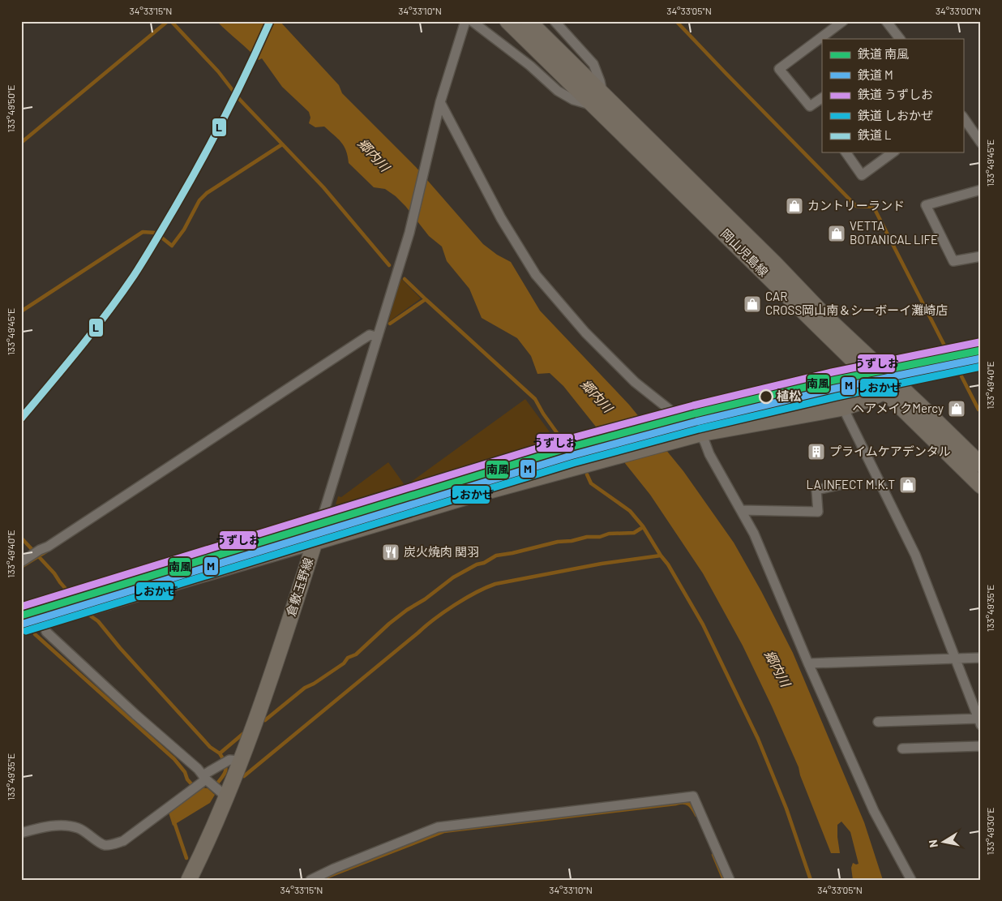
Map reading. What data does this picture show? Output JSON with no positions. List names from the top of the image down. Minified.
{"streets":{"main road":["岡山児島線","倉敷玉野線"]},"crossings":[["岡山児島線","倉敷玉野線"]],"water":["郷内川"],"places":{"shop":["カントリーランド","VETTA BOTANICAL LIFE","CAR CROSS岡山南＆シーボーイ灘崎店","ヘアメイクMercy","LA INFECT M.K.T"],"other":["植松"],"building":["プライムケアデンタル"],"restaurant":["炭火焼肉 関羽"]},"lines":["rail line L","rail line うずしお","rail line 南風","rail line M","rail line しおかぜ"],"legend":["鉄道 南風","鉄道 M","鉄道 うずしお","鉄道 しおかぜ","鉄道 L"],"north":"left","coordinates":["34°33'15\"N","34°33'10\"N","34°33'05\"N","34°33'00\"N","133°49'50\"E","133°49'45\"E","133°49'40\"E","133°49'35\"E","133°49'30\"E"]}
